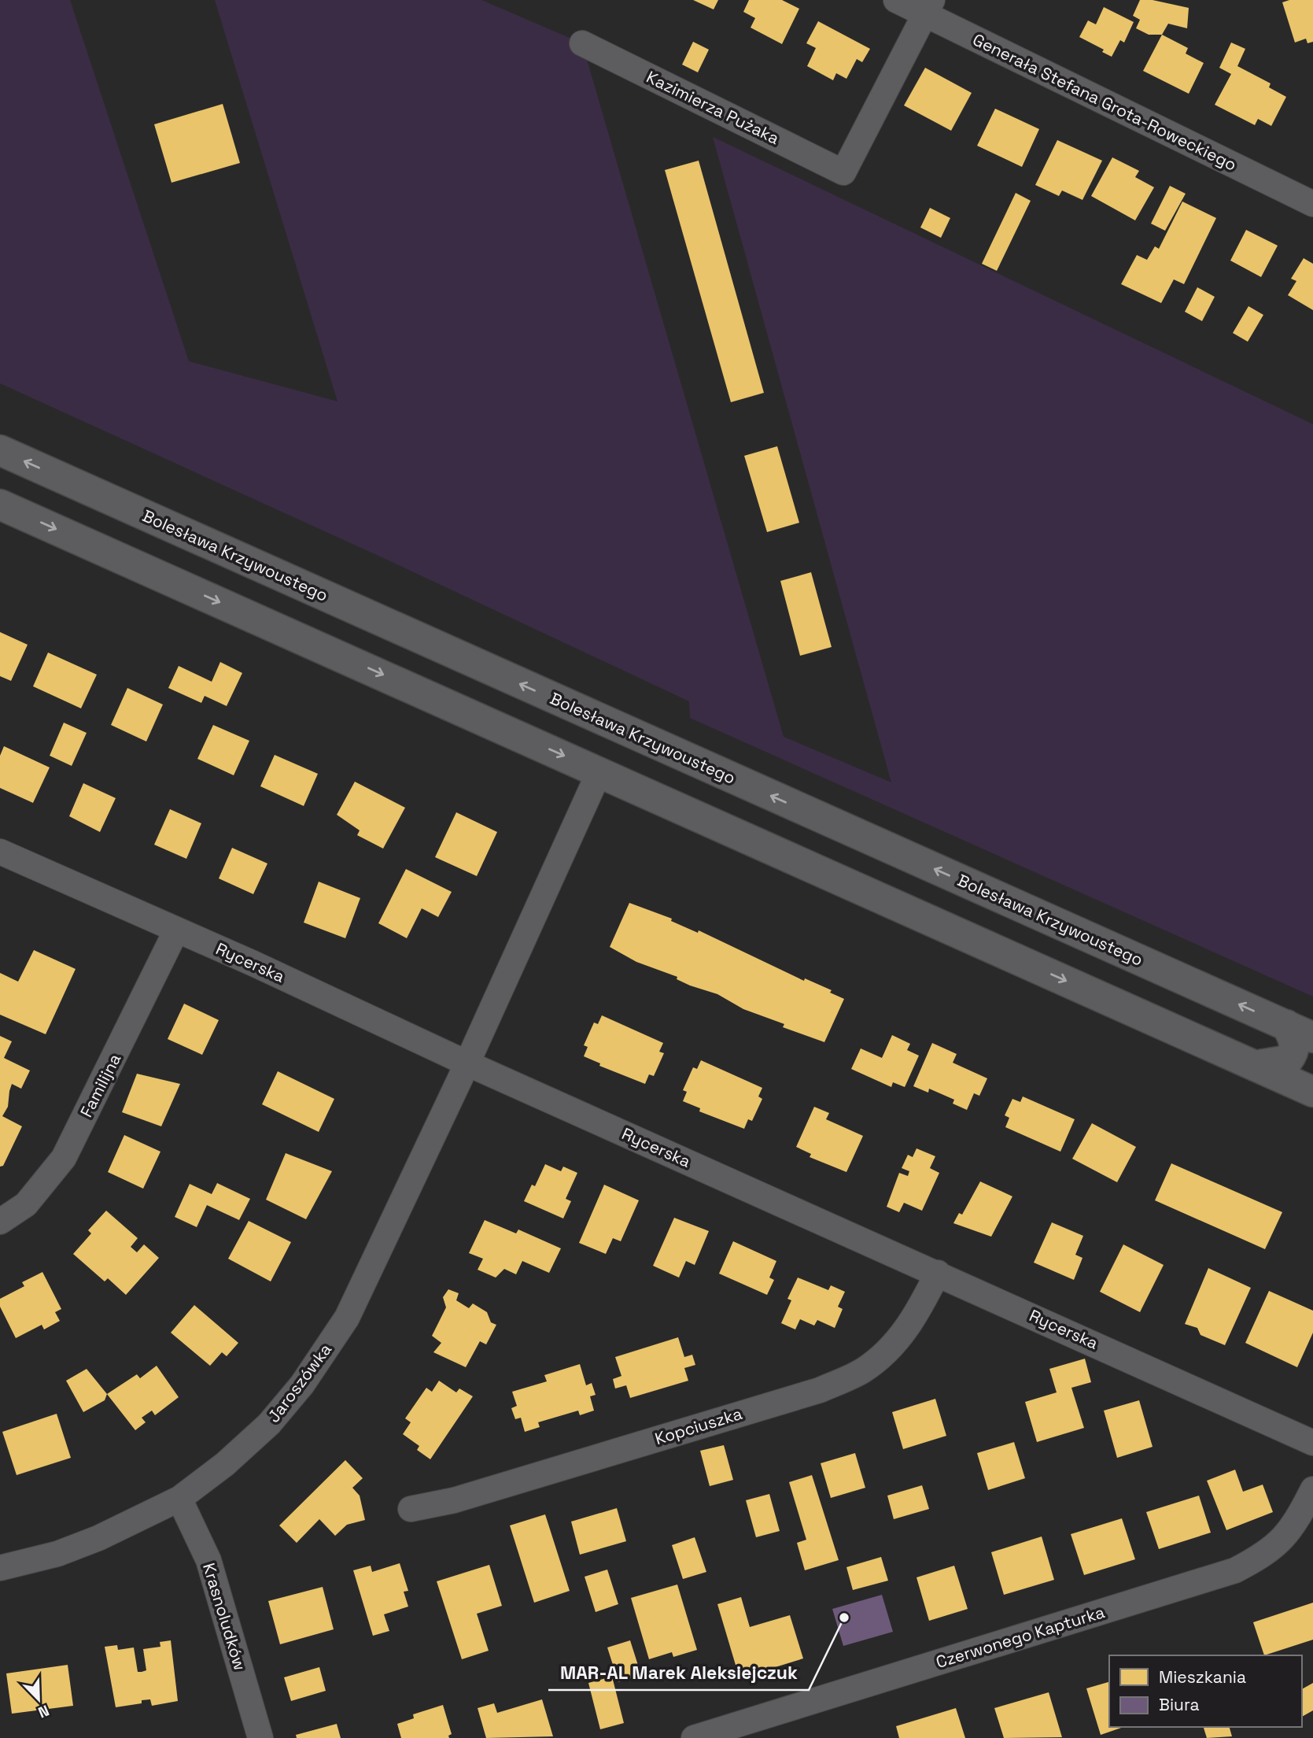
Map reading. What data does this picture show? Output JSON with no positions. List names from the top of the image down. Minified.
{"streets":{"main road":["Bolesława Krzywoustego"],"street":["Generała Stefana Grota-Roweckiego","Kazimierza Pużaka","Rycerska","Familijna","Jaroszówka","Kopciuszka","Krasnoludków","Czerwonego Kapturka"]},"crossings":[["Generała Stefana Grota-Roweckiego","Kazimierza Pużaka"],["Rycerska","Familijna"],["Rycerska","Jaroszówka"],["Rycerska","Kopciuszka"],["Jaroszówka","Krasnoludków"]],"places":["MAR-AL Marek Aleksiejczuk"],"legend":["Mieszkania","Biura"],"north":"bottom right"}
